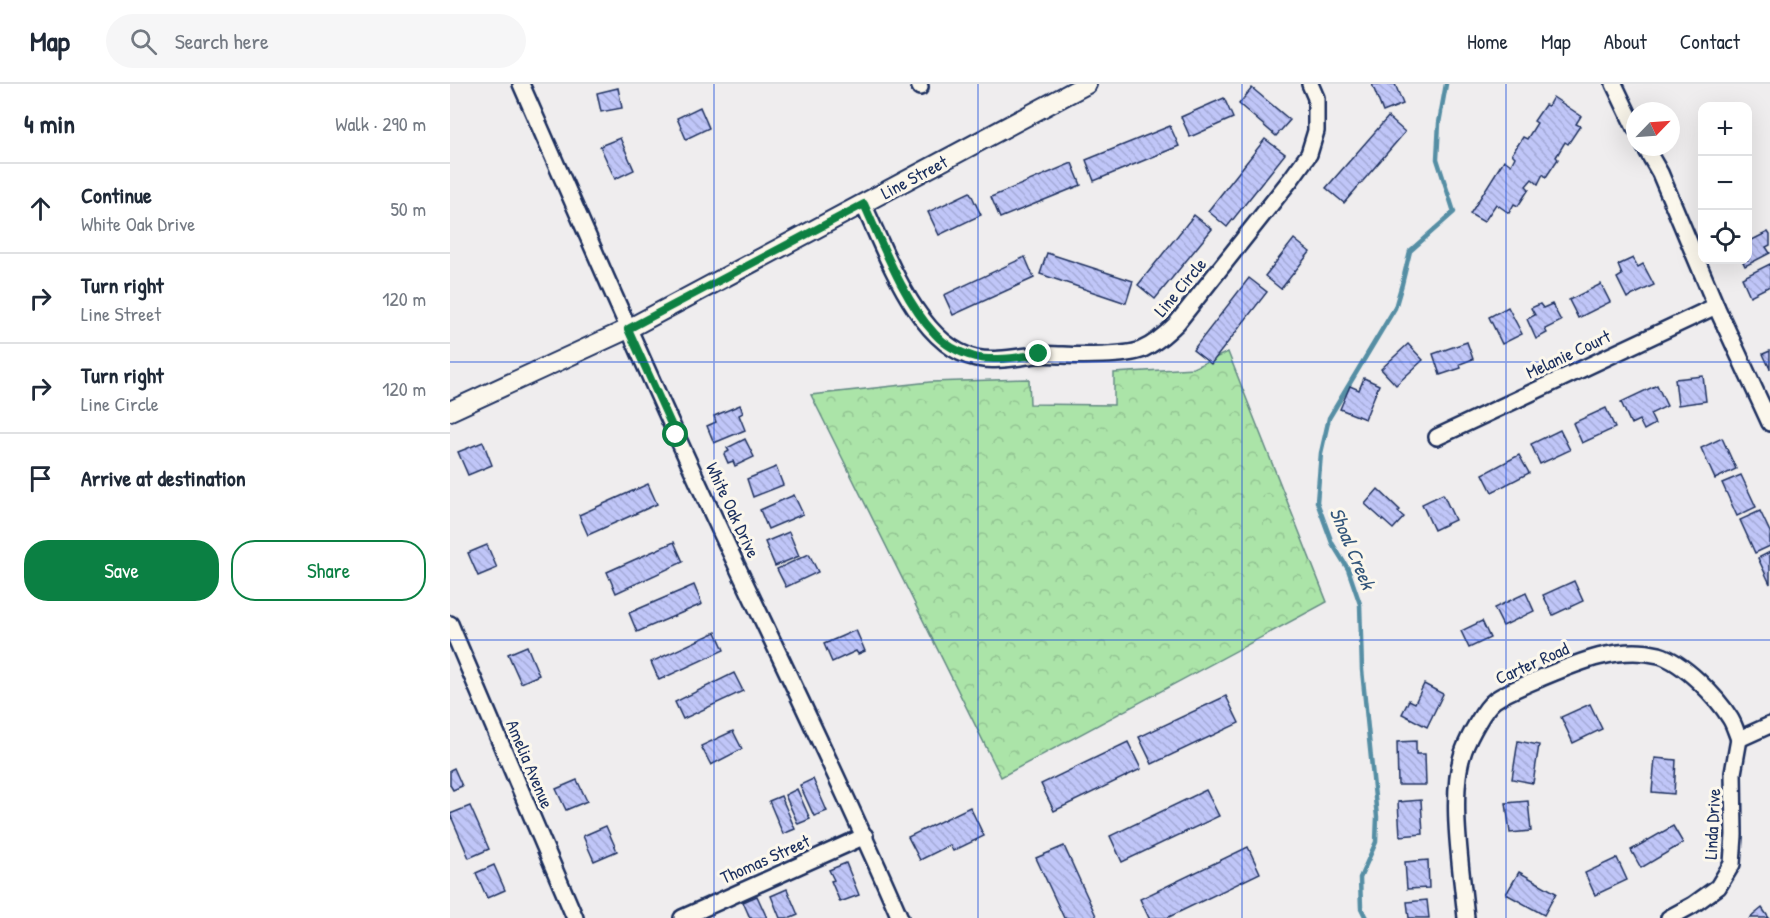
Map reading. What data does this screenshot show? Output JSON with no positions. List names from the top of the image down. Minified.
{"streets":{"street":["Line Street","Line Circle","Melanie Court","White Oak Drive","Carter Road","Amelia Avenue","Linda Drive","Thomas Street"]},"crossings":[["Line Street","Line Circle"],["Line Street","White Oak Drive"],["White Oak Drive","Thomas Street"],["Carter Road","Linda Drive"]],"water":["Shoal Creek"],"north":"top right","page":{"header":"Map","search":"Search here","nav":["Home","Map","About","Contact"],"heading":["4 min","Walk · 290 m"],"map_buttons":["+","−"],"list":[["Continue","White Oak Drive","50 m"],["Turn right","Line Street","120 m"],["Turn right","Line Circle","120 m"],"Arrive at destination"],"buttons":["Save","Share"]}}
